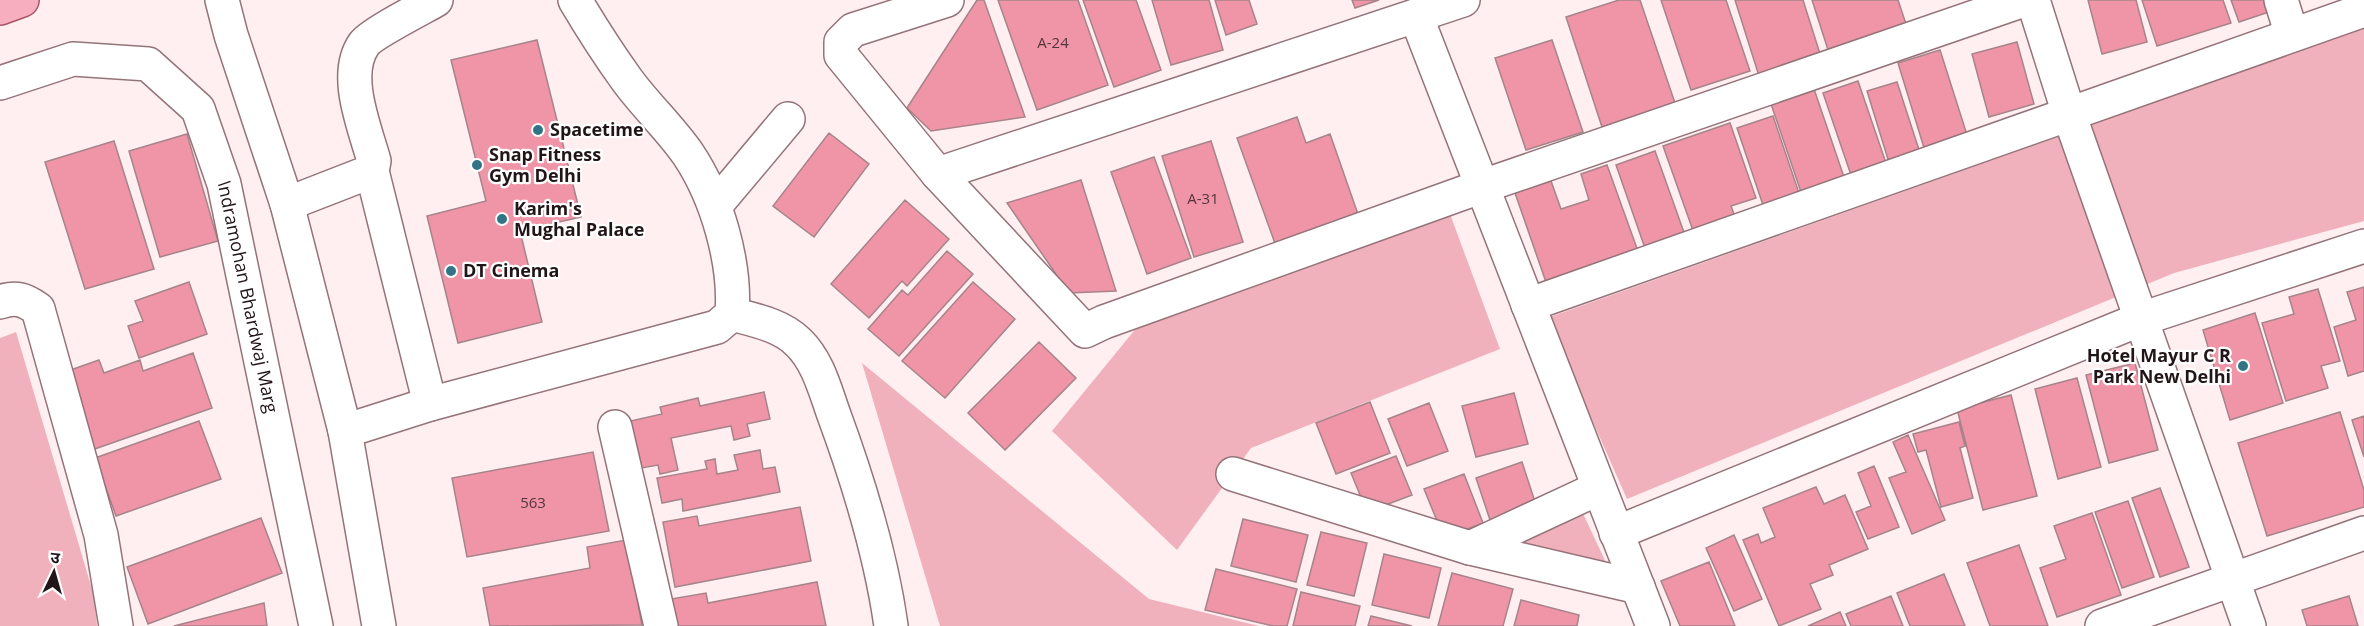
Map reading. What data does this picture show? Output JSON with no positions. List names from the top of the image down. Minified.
{"streets":{"street":["Indramohan Bhardwaj Marg"]},"places":["Spacetime","Snap Fitness Gym Delhi","Karim's Mughal Palace","DT Cinema","Hotel Mayur C R Park New Delhi"],"house_numbers":["A-24","A-31","563"],"north":"top"}
